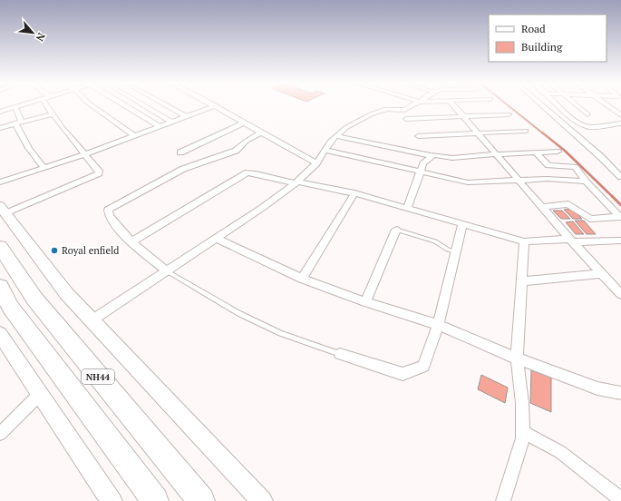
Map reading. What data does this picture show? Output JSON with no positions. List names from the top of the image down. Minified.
{"streets":{"highway":["NH44"]},"places":["Royal enfield"],"legend":["Road","Building"],"north":"bottom right"}
